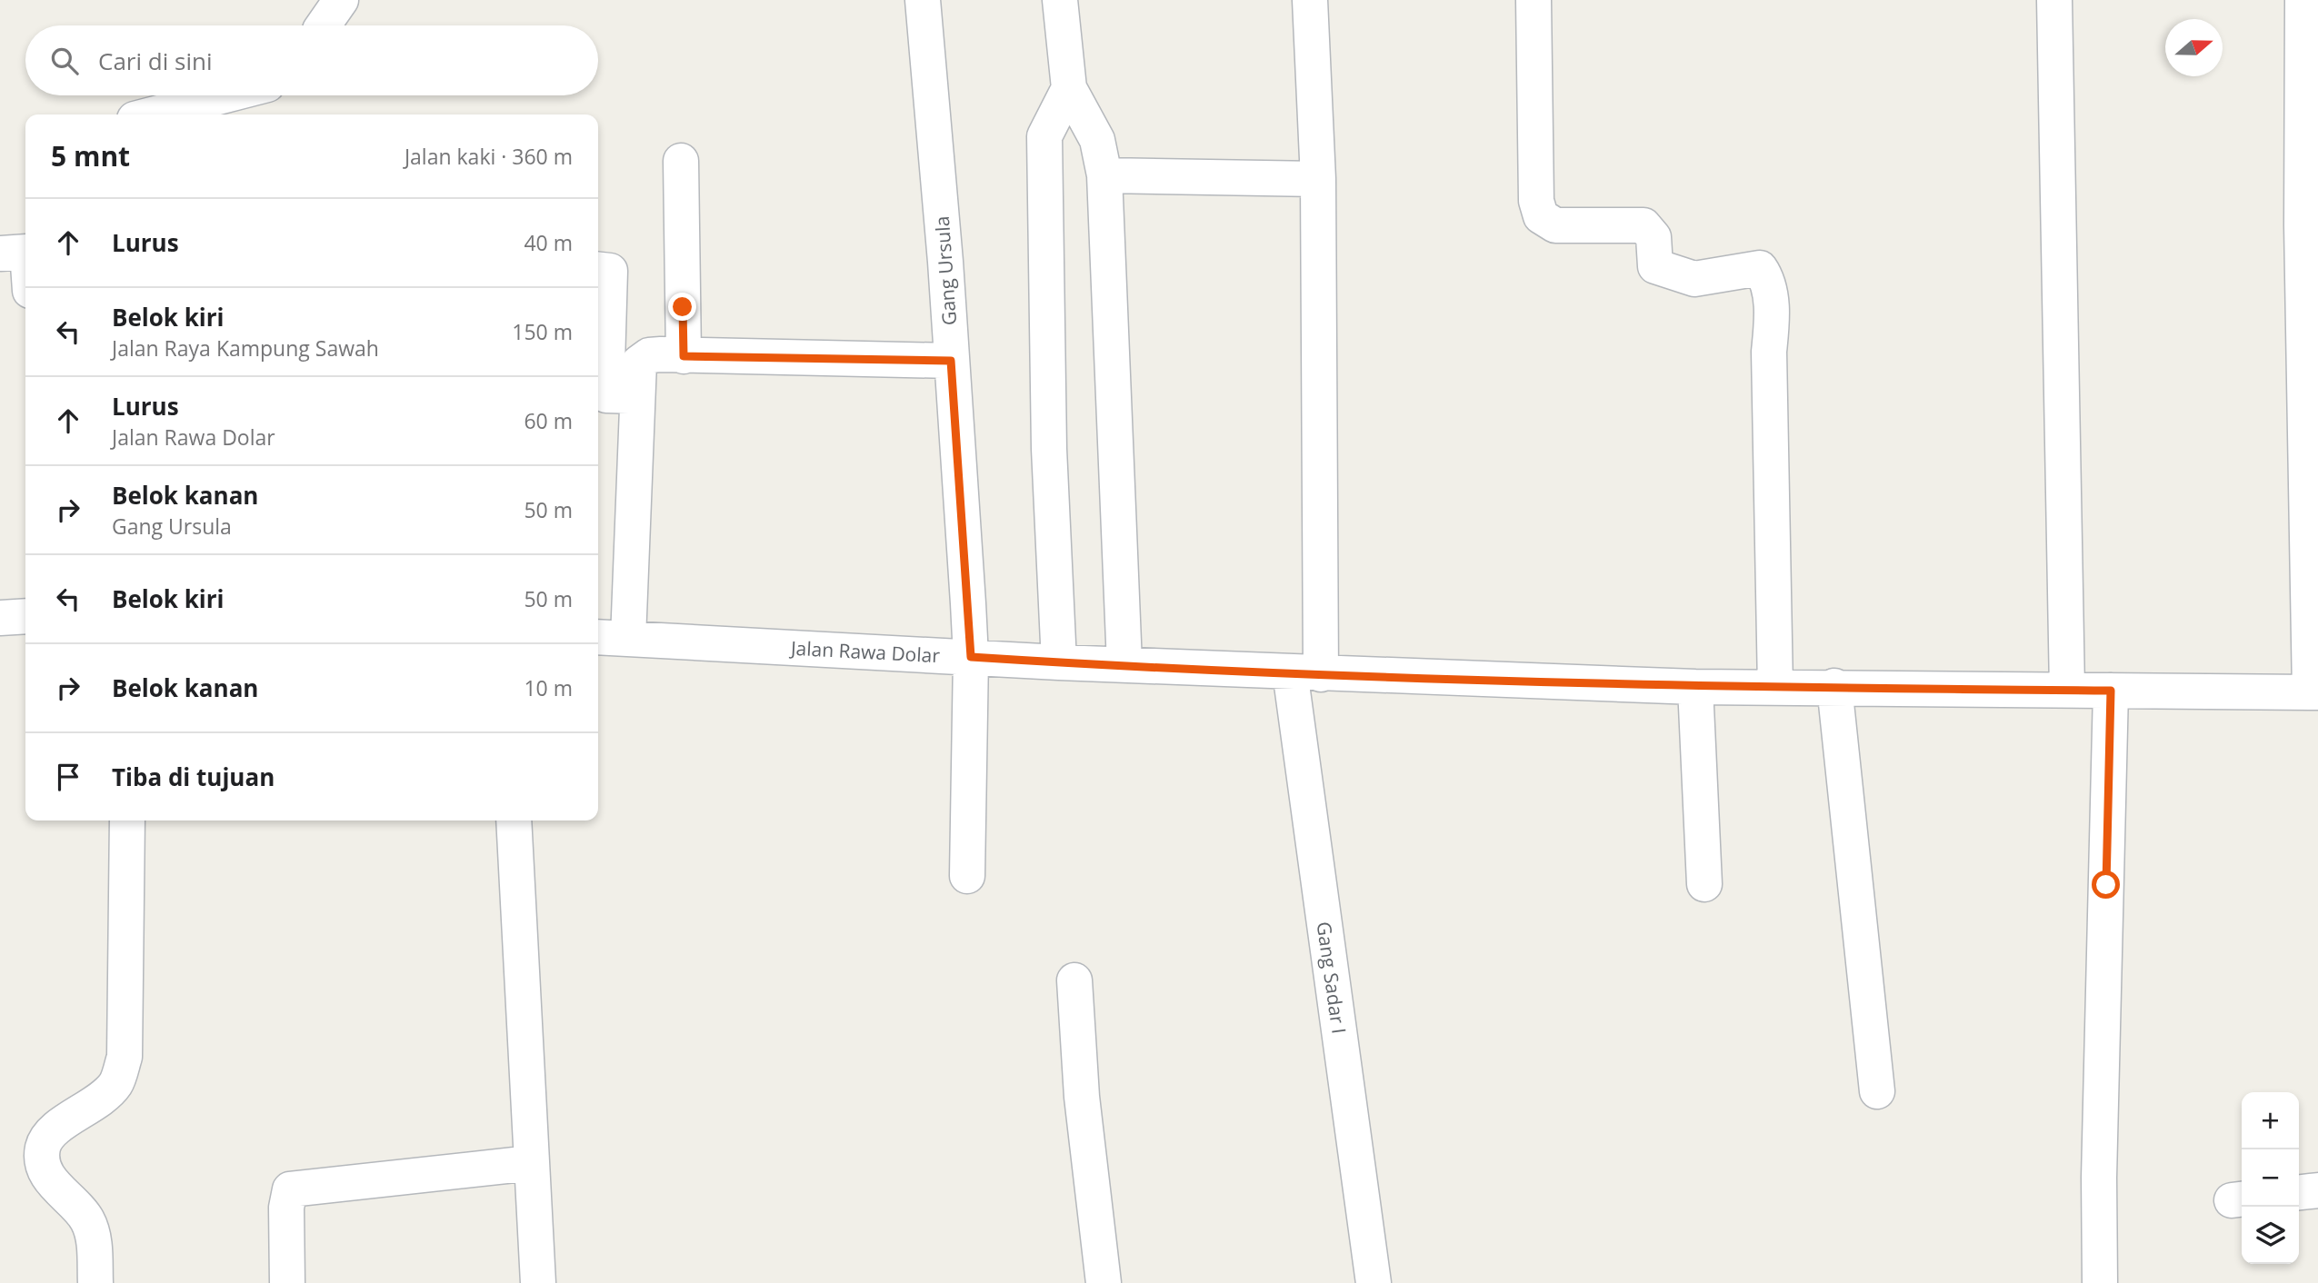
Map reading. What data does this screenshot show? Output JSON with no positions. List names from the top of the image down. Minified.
{"streets":{"street":["Gang Ursula","Jalan Rawa Dolar","Gang Sadar I"]},"crossings":[["Gang Ursula","Jalan Rawa Dolar"],["Jalan Rawa Dolar","Gang Sadar I"]],"north":"right","page":{"search":"Cari di sini","heading":["5 mnt","Jalan kaki · 360 m"],"list":[["Lurus","40 m"],["Belok kiri","Jalan Raya Kampung Sawah","150 m"],["Lurus","Jalan Rawa Dolar","60 m"],["Belok kanan","Gang Ursula","50 m"],["Belok kiri","50 m"],["Belok kanan","10 m"],"Tiba di tujuan"],"map_buttons":["+","−"]}}
